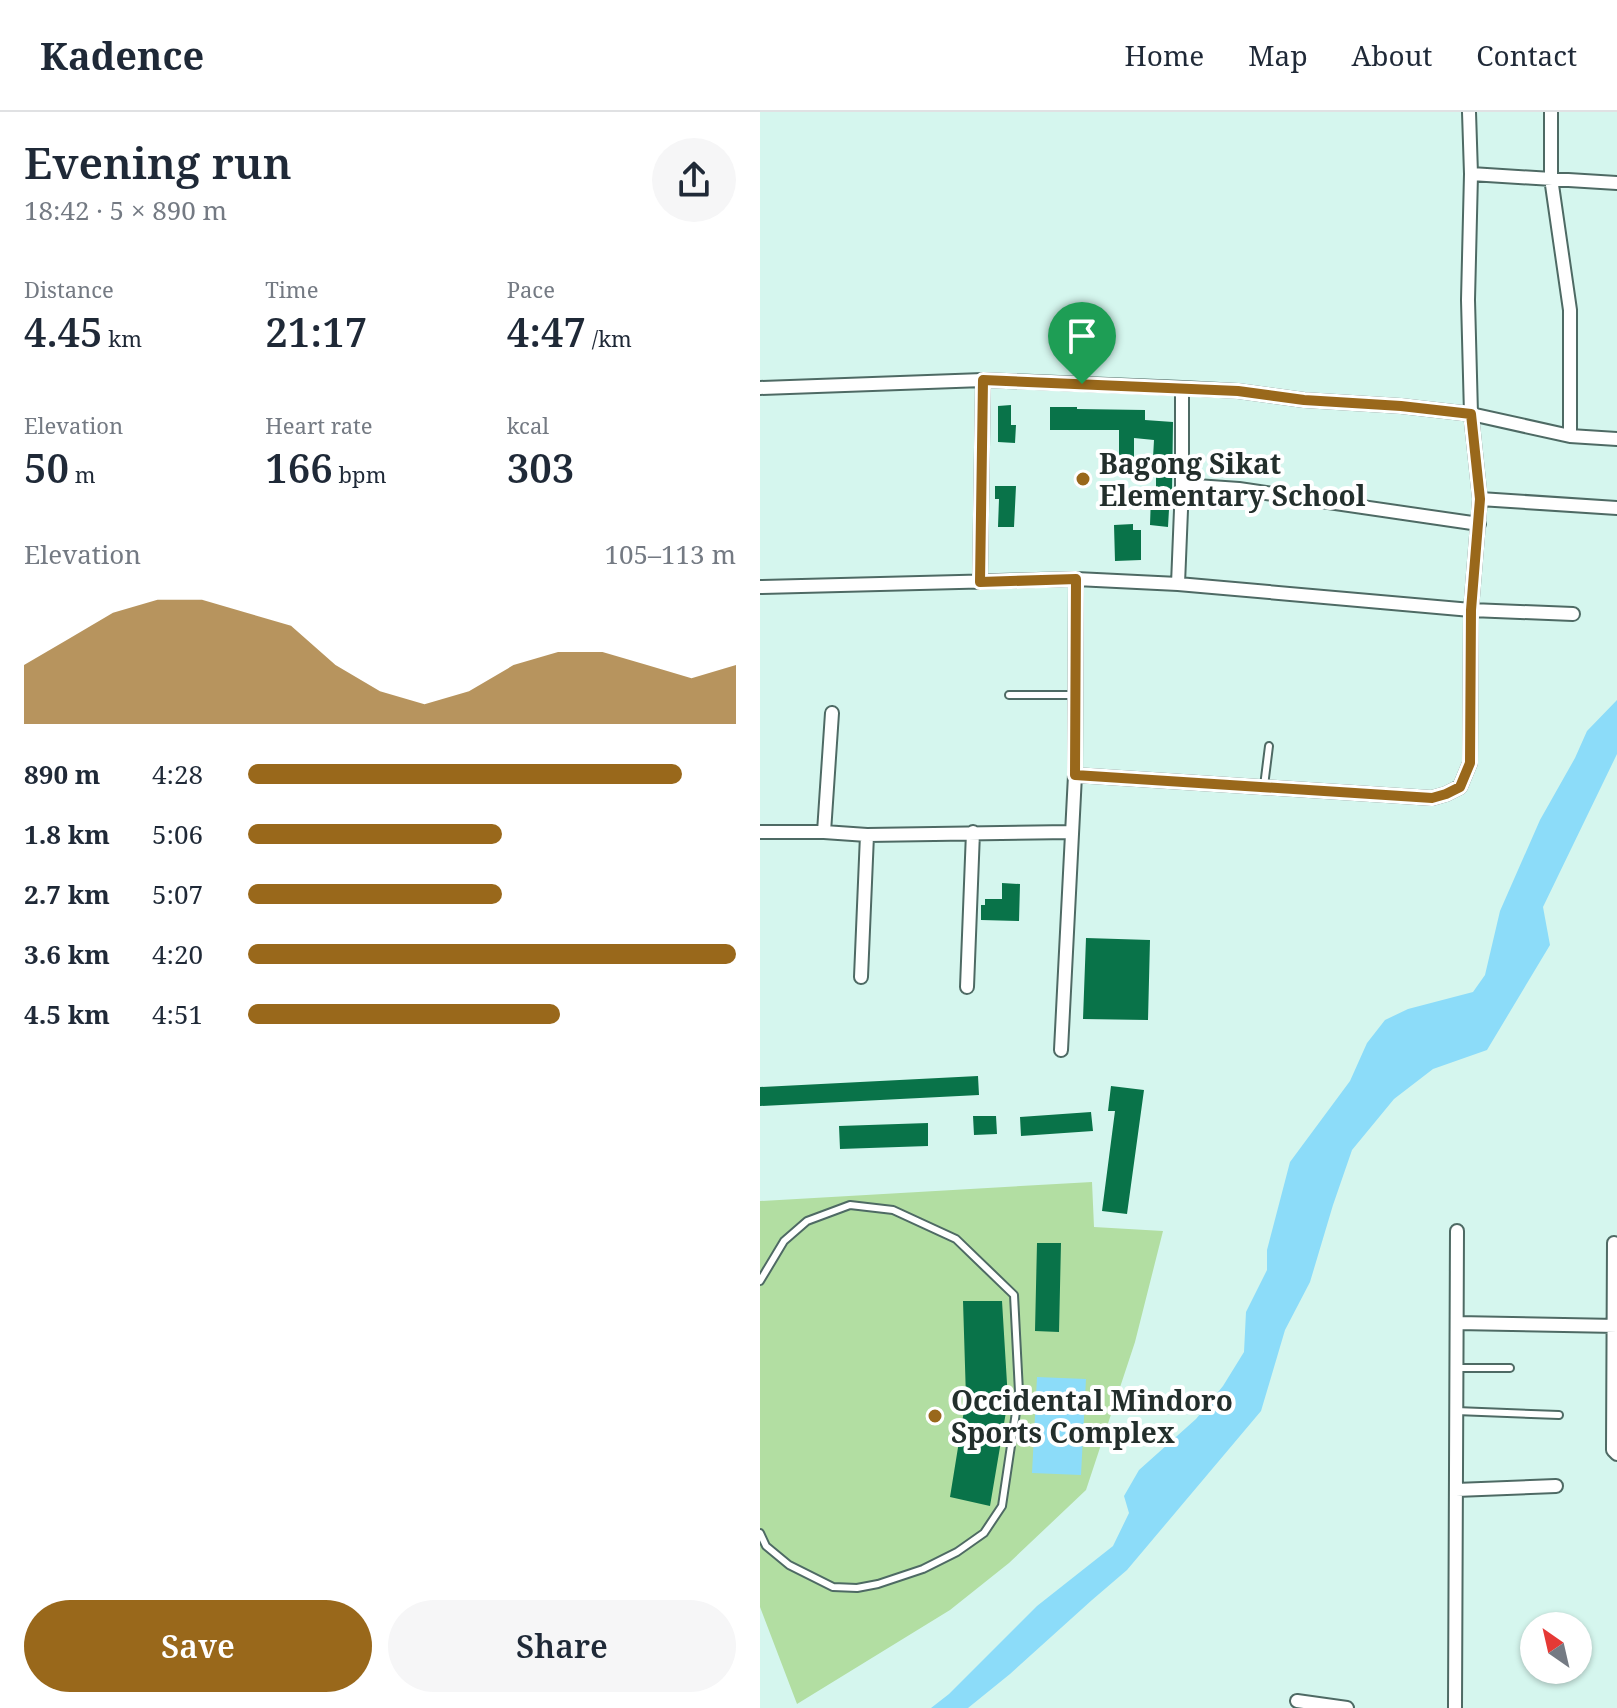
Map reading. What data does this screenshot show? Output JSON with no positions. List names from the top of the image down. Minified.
{"places":["Bagong Sikat Elementary School","Occidental Mindoro Sports Complex"],"north":"top left","page":{"header":"Kadence","nav":["Home","Map","About","Contact"],"heading":["Evening run","18:42 · 5 × 890 m"],"stats":[["Distance","4.45 km"],["Time","21:17"],["Pace","4:47 /km"],["Elevation","50 m"],["Heart rate","166 bpm"],["kcal","303"]],"chart":["Elevation","105–113 m"],"list":[{"name":"890 m","note":"4:28"},{"name":"1.8 km","note":"5:06"},{"name":"2.7 km","note":"5:07"},{"name":"3.6 km","note":"4:20"},{"name":"4.5 km","note":"4:51"}],"buttons":["Save","Share"]}}
